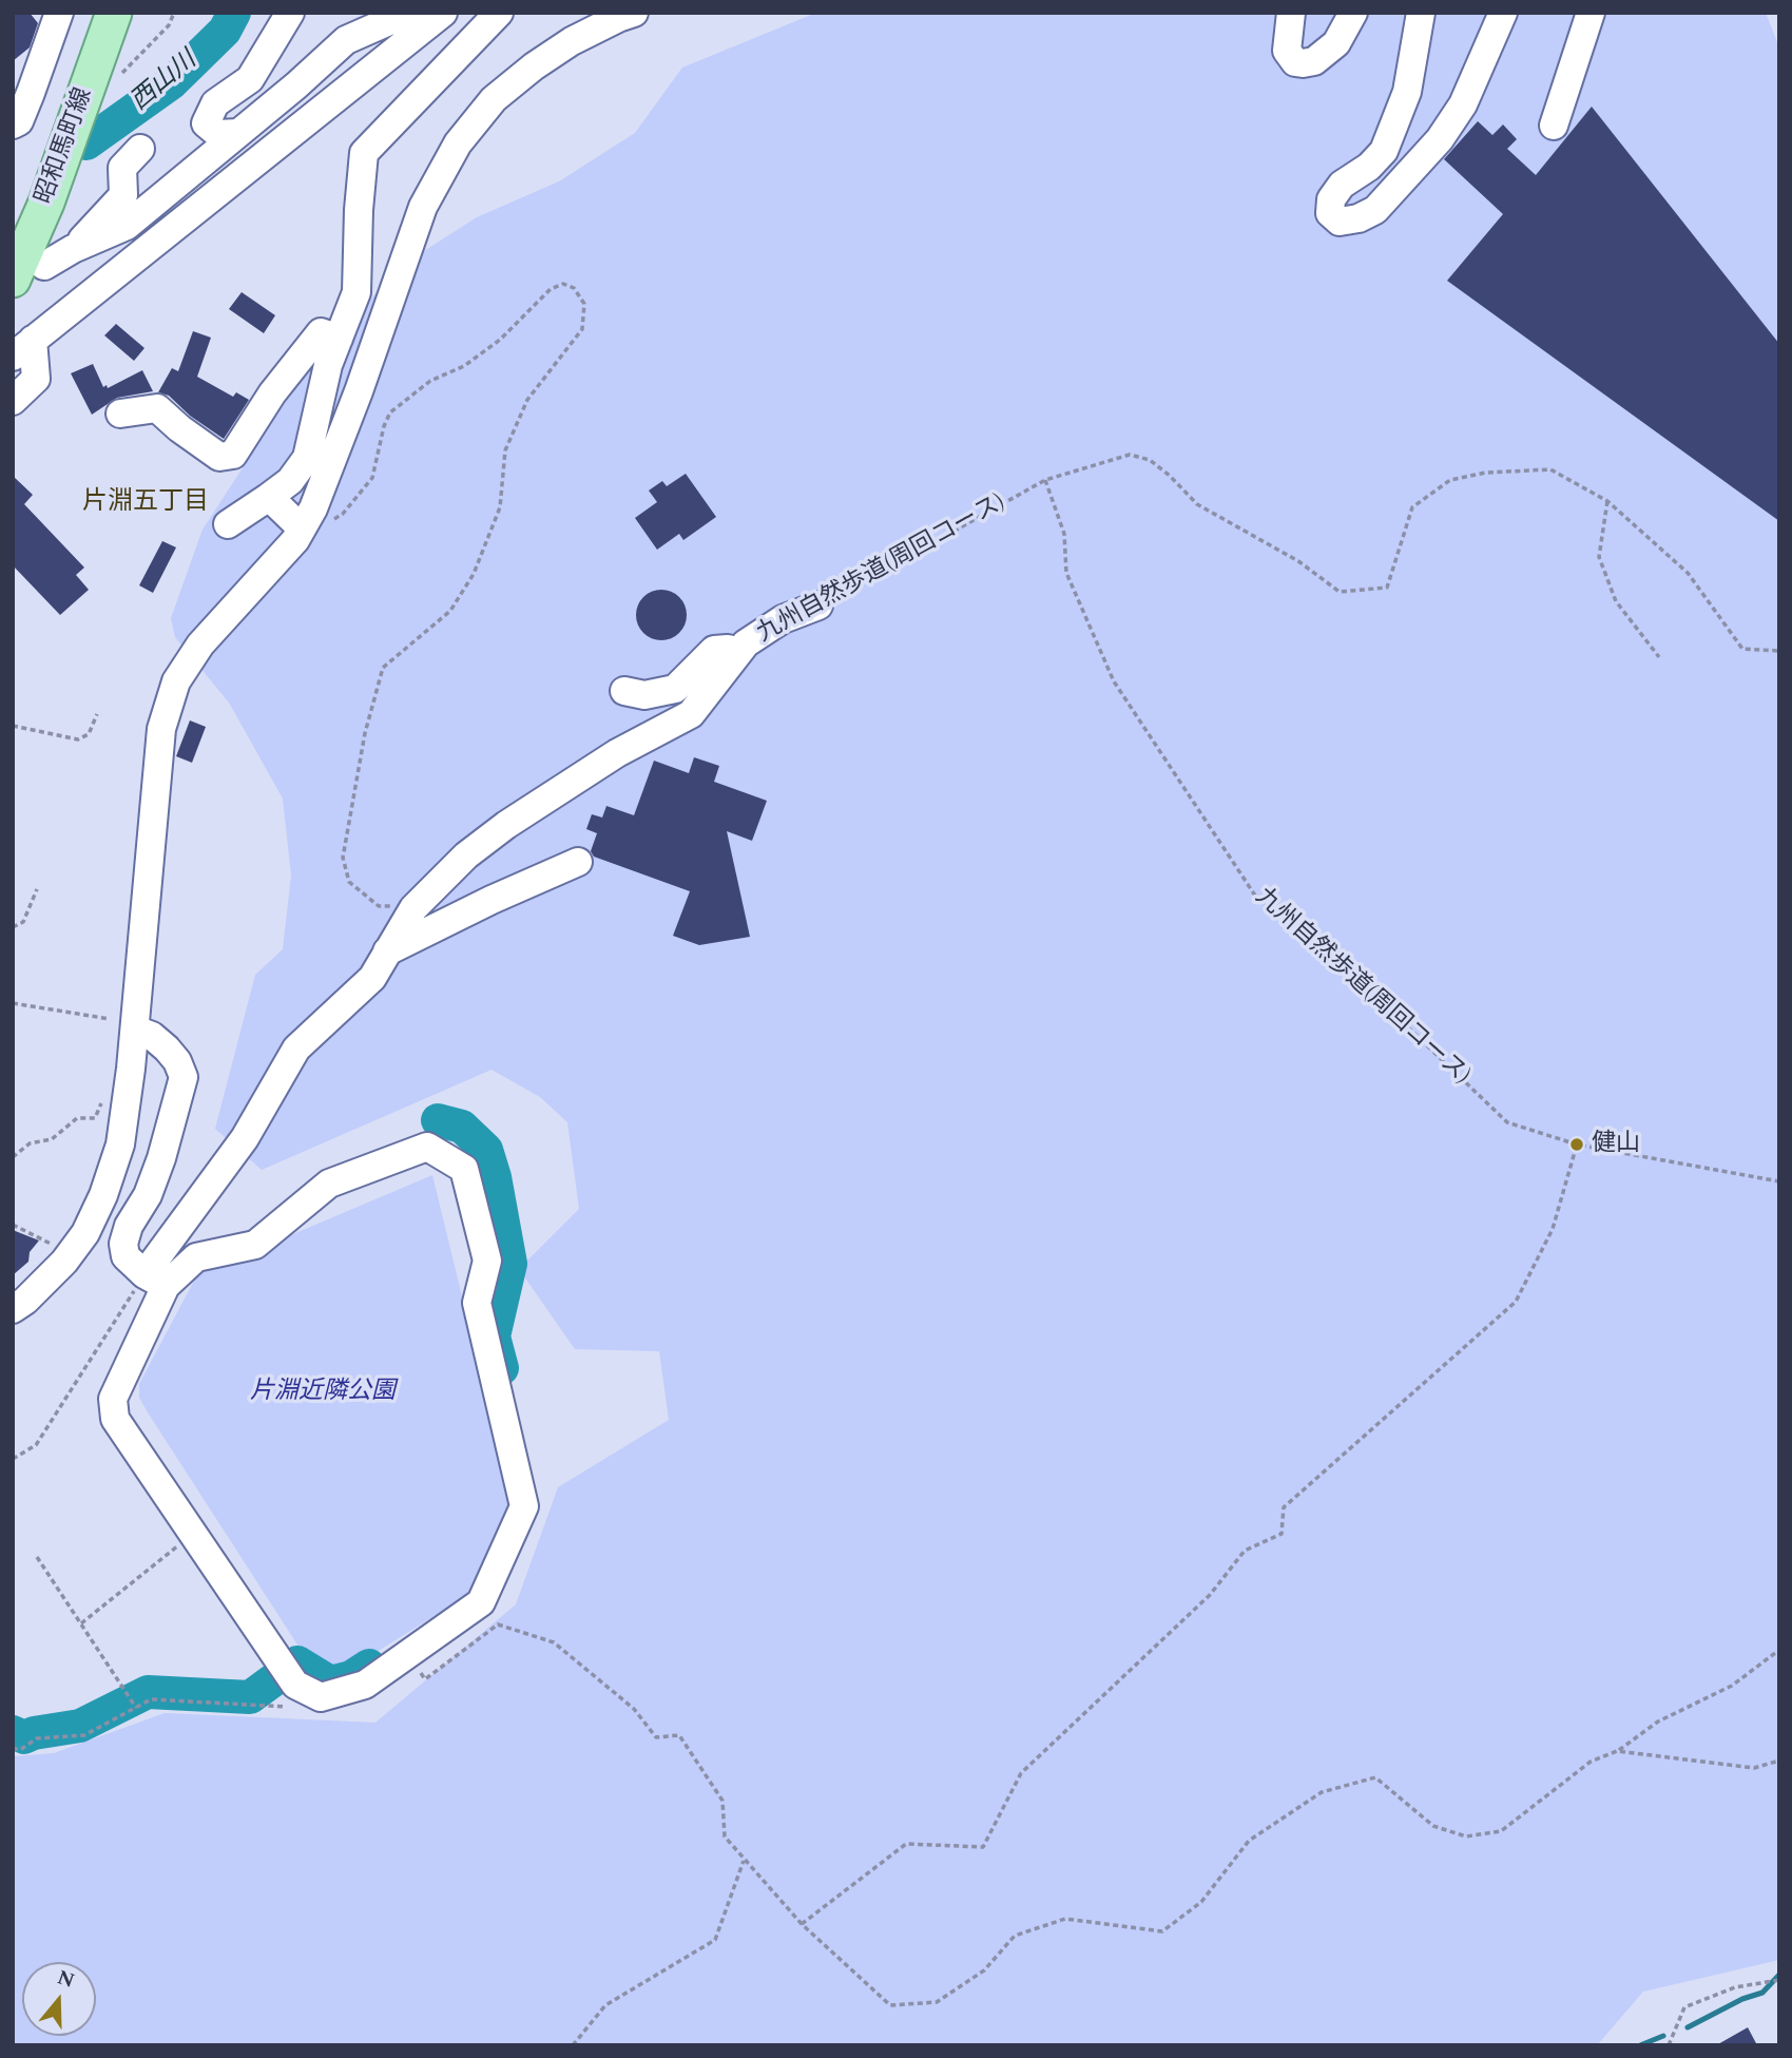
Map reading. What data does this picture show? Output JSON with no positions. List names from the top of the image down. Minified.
{"streets":{"main road":["昭和馬町線"],"street":["九州自然歩道(周回コース)"]},"districts":["片淵五丁目"],"water":["西山川"],"parks":["片淵近隣公園"],"places":["健山"],"north":"top"}
